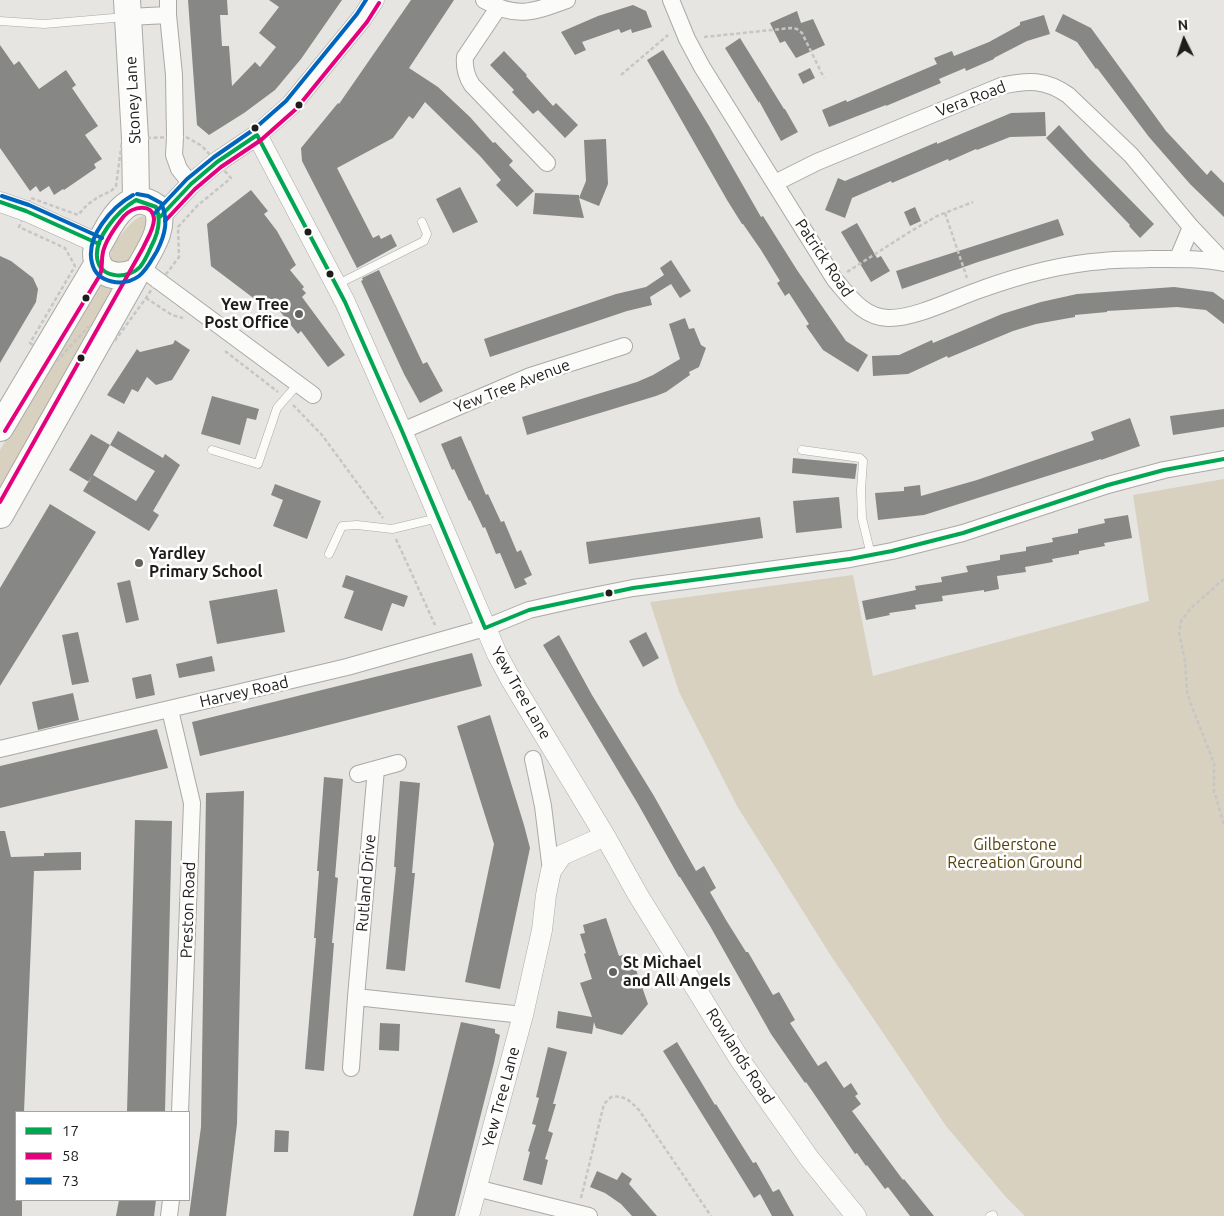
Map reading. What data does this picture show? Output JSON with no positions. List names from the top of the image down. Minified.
{"streets":{"main road":["Stoney Lane"],"street":["Vera Road","Patrick Road","Yew Tree Avenue","Harvey Road","Yew Tree Lane","Rutland Drive","Preston Road","Rowlands Road"]},"crossings":[["Vera Road","Patrick Road"],["Yew Tree Avenue","Yew Tree Lane"],["Harvey Road","Yew Tree Lane"],["Harvey Road","Preston Road"],["Yew Tree Lane","Rowlands Road"]],"parks":["Gilberstone Recreation Ground"],"places":["Yew Tree Post Office","Yardley Primary School","St Michael and All Angels"],"lines":["transit line 73","transit line 58","transit line 17"],"legend":["17","58","73"],"north":"top"}
